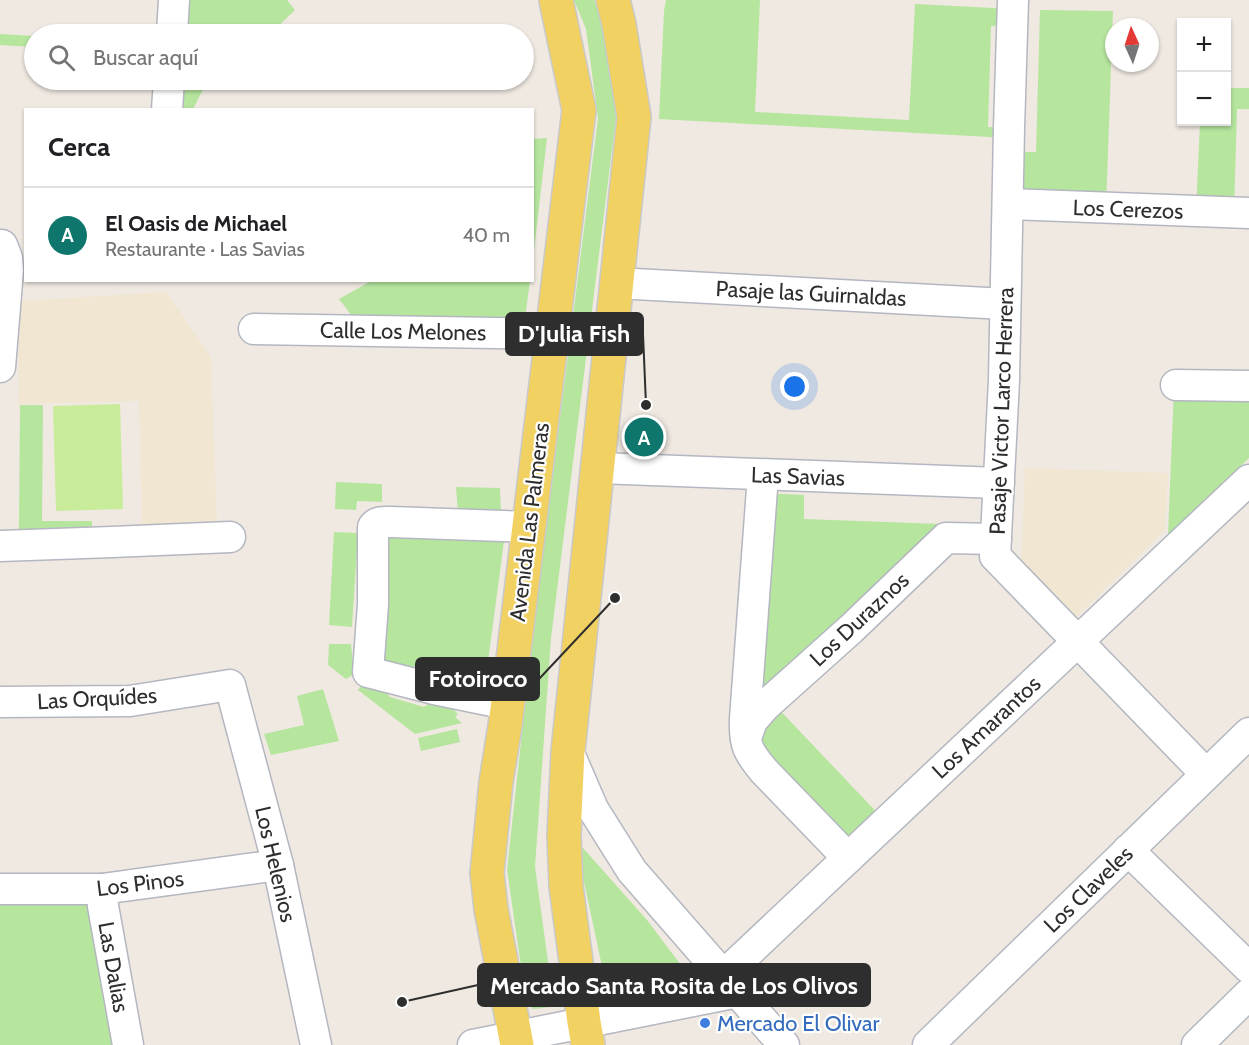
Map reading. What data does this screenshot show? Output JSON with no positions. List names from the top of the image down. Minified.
{"streets":{"main road":["Avenida Las Palmeras"],"street":["Los Cerezos","Pasaje las Guirnaldas","Calle Los Melones","Pasaje Victor Larco Herrera","Las Savias","Los Duraznos","Las Orquídes","Los Amarantos","Los Helenios","Los Pinos","Los Claveles","Las Dalias"]},"crossings":[["Los Cerezos","Pasaje Victor Larco Herrera"],["Pasaje las Guirnaldas","Pasaje Victor Larco Herrera"],["Calle Los Melones","Avenida Las Palmeras"],["Pasaje Victor Larco Herrera","Las Savias"],["Pasaje Victor Larco Herrera","Los Duraznos"],["Pasaje Victor Larco Herrera","Los Amarantos"],["Pasaje Victor Larco Herrera","Los Claveles"],["Las Orquídes","Los Helenios"],["Los Helenios","Los Pinos"],["Los Pinos","Las Dalias"]],"places":["D'Julia Fish","Fotoiroco","Mercado Santa Rosita de Los Olivos","Mercado El Olivar"],"north":"top","page":{"map_buttons":["+","−"],"search":"Buscar aquí","heading":"Cerca","list":[{"mark":"A","name":"El Oasis de Michael","note":"Restaurante · Las Savias","value":"40 m"}],"pins":"A"}}
